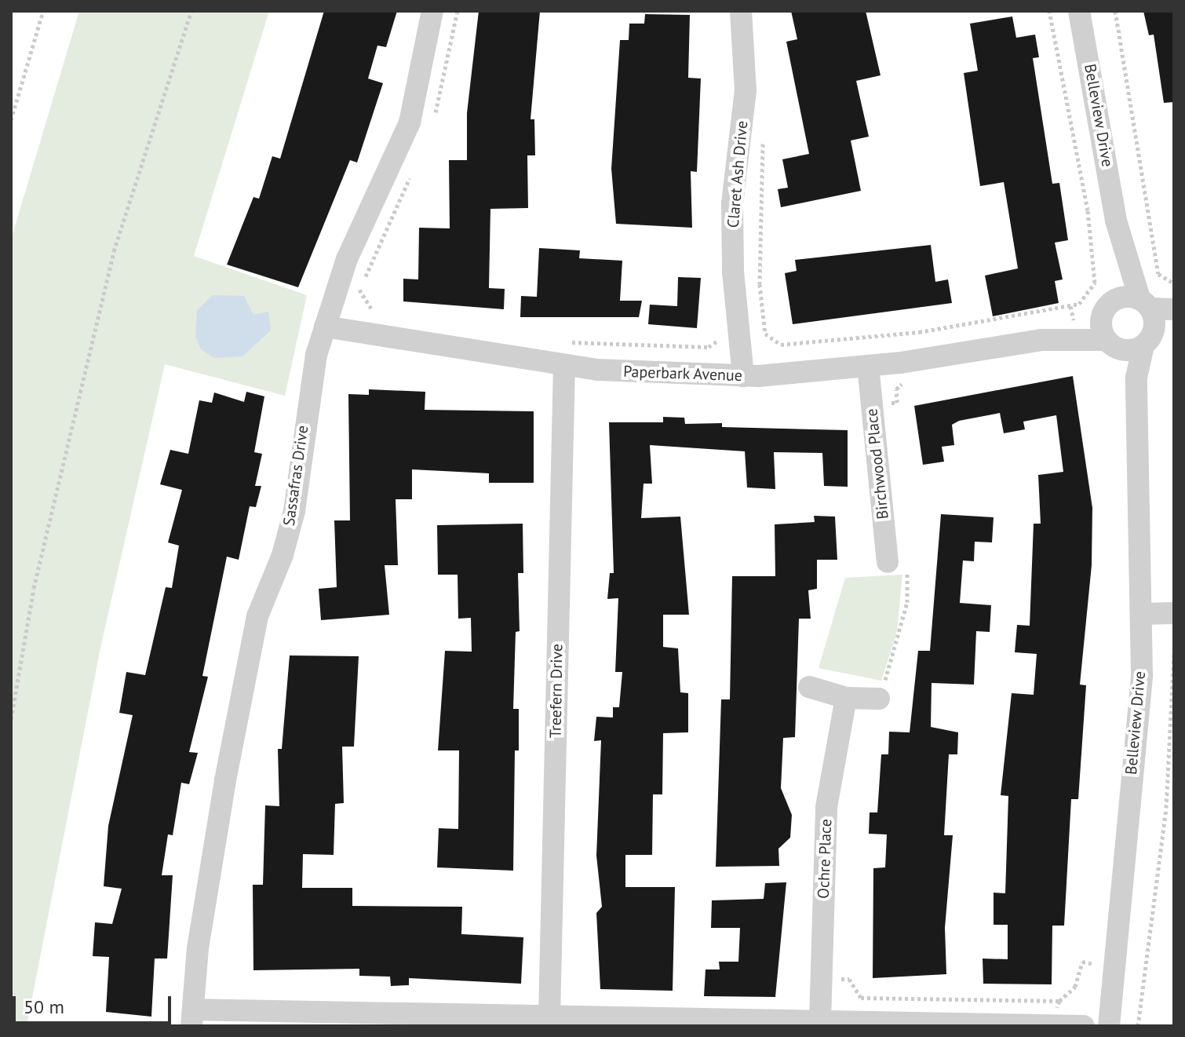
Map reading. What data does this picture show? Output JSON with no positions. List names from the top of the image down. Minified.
{"streets":{"street":["Belleview Drive","Claret Ash Drive","Paperbark Avenue","Birchwood Place","Sassafras Drive","Treefern Drive","Ochre Place"]},"crossings":[["Belleview Drive","Paperbark Avenue"],["Claret Ash Drive","Paperbark Avenue"],["Paperbark Avenue","Birchwood Place"],["Paperbark Avenue","Sassafras Drive"],["Paperbark Avenue","Treefern Drive"]],"scale_bar":"50 m"}
